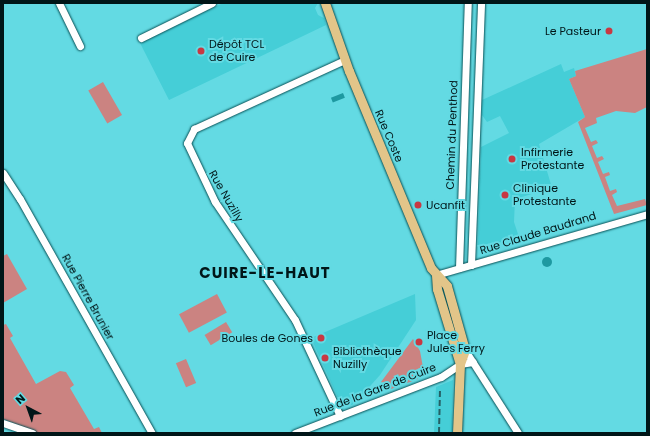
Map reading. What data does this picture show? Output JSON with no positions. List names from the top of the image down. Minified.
{"streets":{"main road":["Rue Coste"],"street":["Chemin du Penthod","Rue Nuzilly","Rue Claude Baudrand","Rue Pierre Brunier","Rue de la Gare de Cuire"]},"crossings":[["Chemin du Penthod","Rue Claude Baudrand"],["Rue Coste","Rue Nuzilly"],["Rue Coste","Rue Claude Baudrand"],["Rue Coste","Rue de la Gare de Cuire"],["Rue Nuzilly","Rue de la Gare de Cuire"]],"districts":["CUIRE-LE-HAUT"],"places":["Le Pasteur","Dépôt TCL de Cuire","Infirmerie Protestante","Clinique Protestante","Ucanfit","Boules de Gones","Place Jules Ferry","Bibliothèque Nuzilly"],"north":"top left"}
